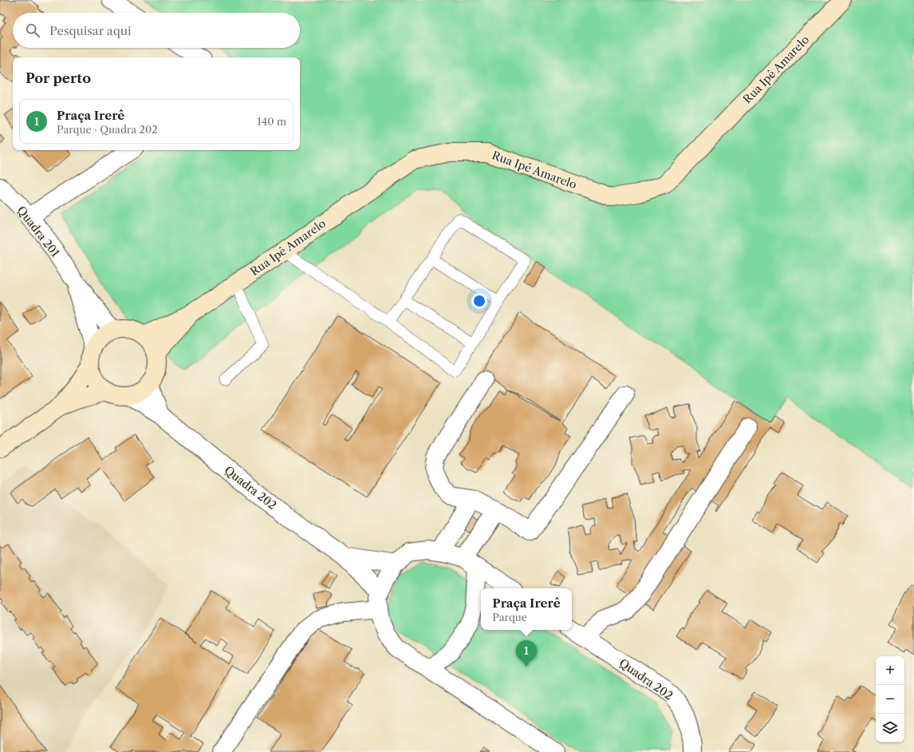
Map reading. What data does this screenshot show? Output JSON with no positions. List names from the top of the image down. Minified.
{"streets":{"street":["Rua Ipê Amarelo","Quadra 201","Quadra 202"]},"crossings":[["Rua Ipê Amarelo","Quadra 201"],["Rua Ipê Amarelo","Quadra 202"],["Quadra 201","Quadra 202"]],"page":{"search":"Pesquisar aqui","heading":"Por perto","list":[{"mark":"1","name":"Praça Irerê","note":"Parque · Quadra 202","value":"140 m"}],"popup":["Praça Irerê","Parque"],"pins":"1","map_buttons":["+","−"]}}
